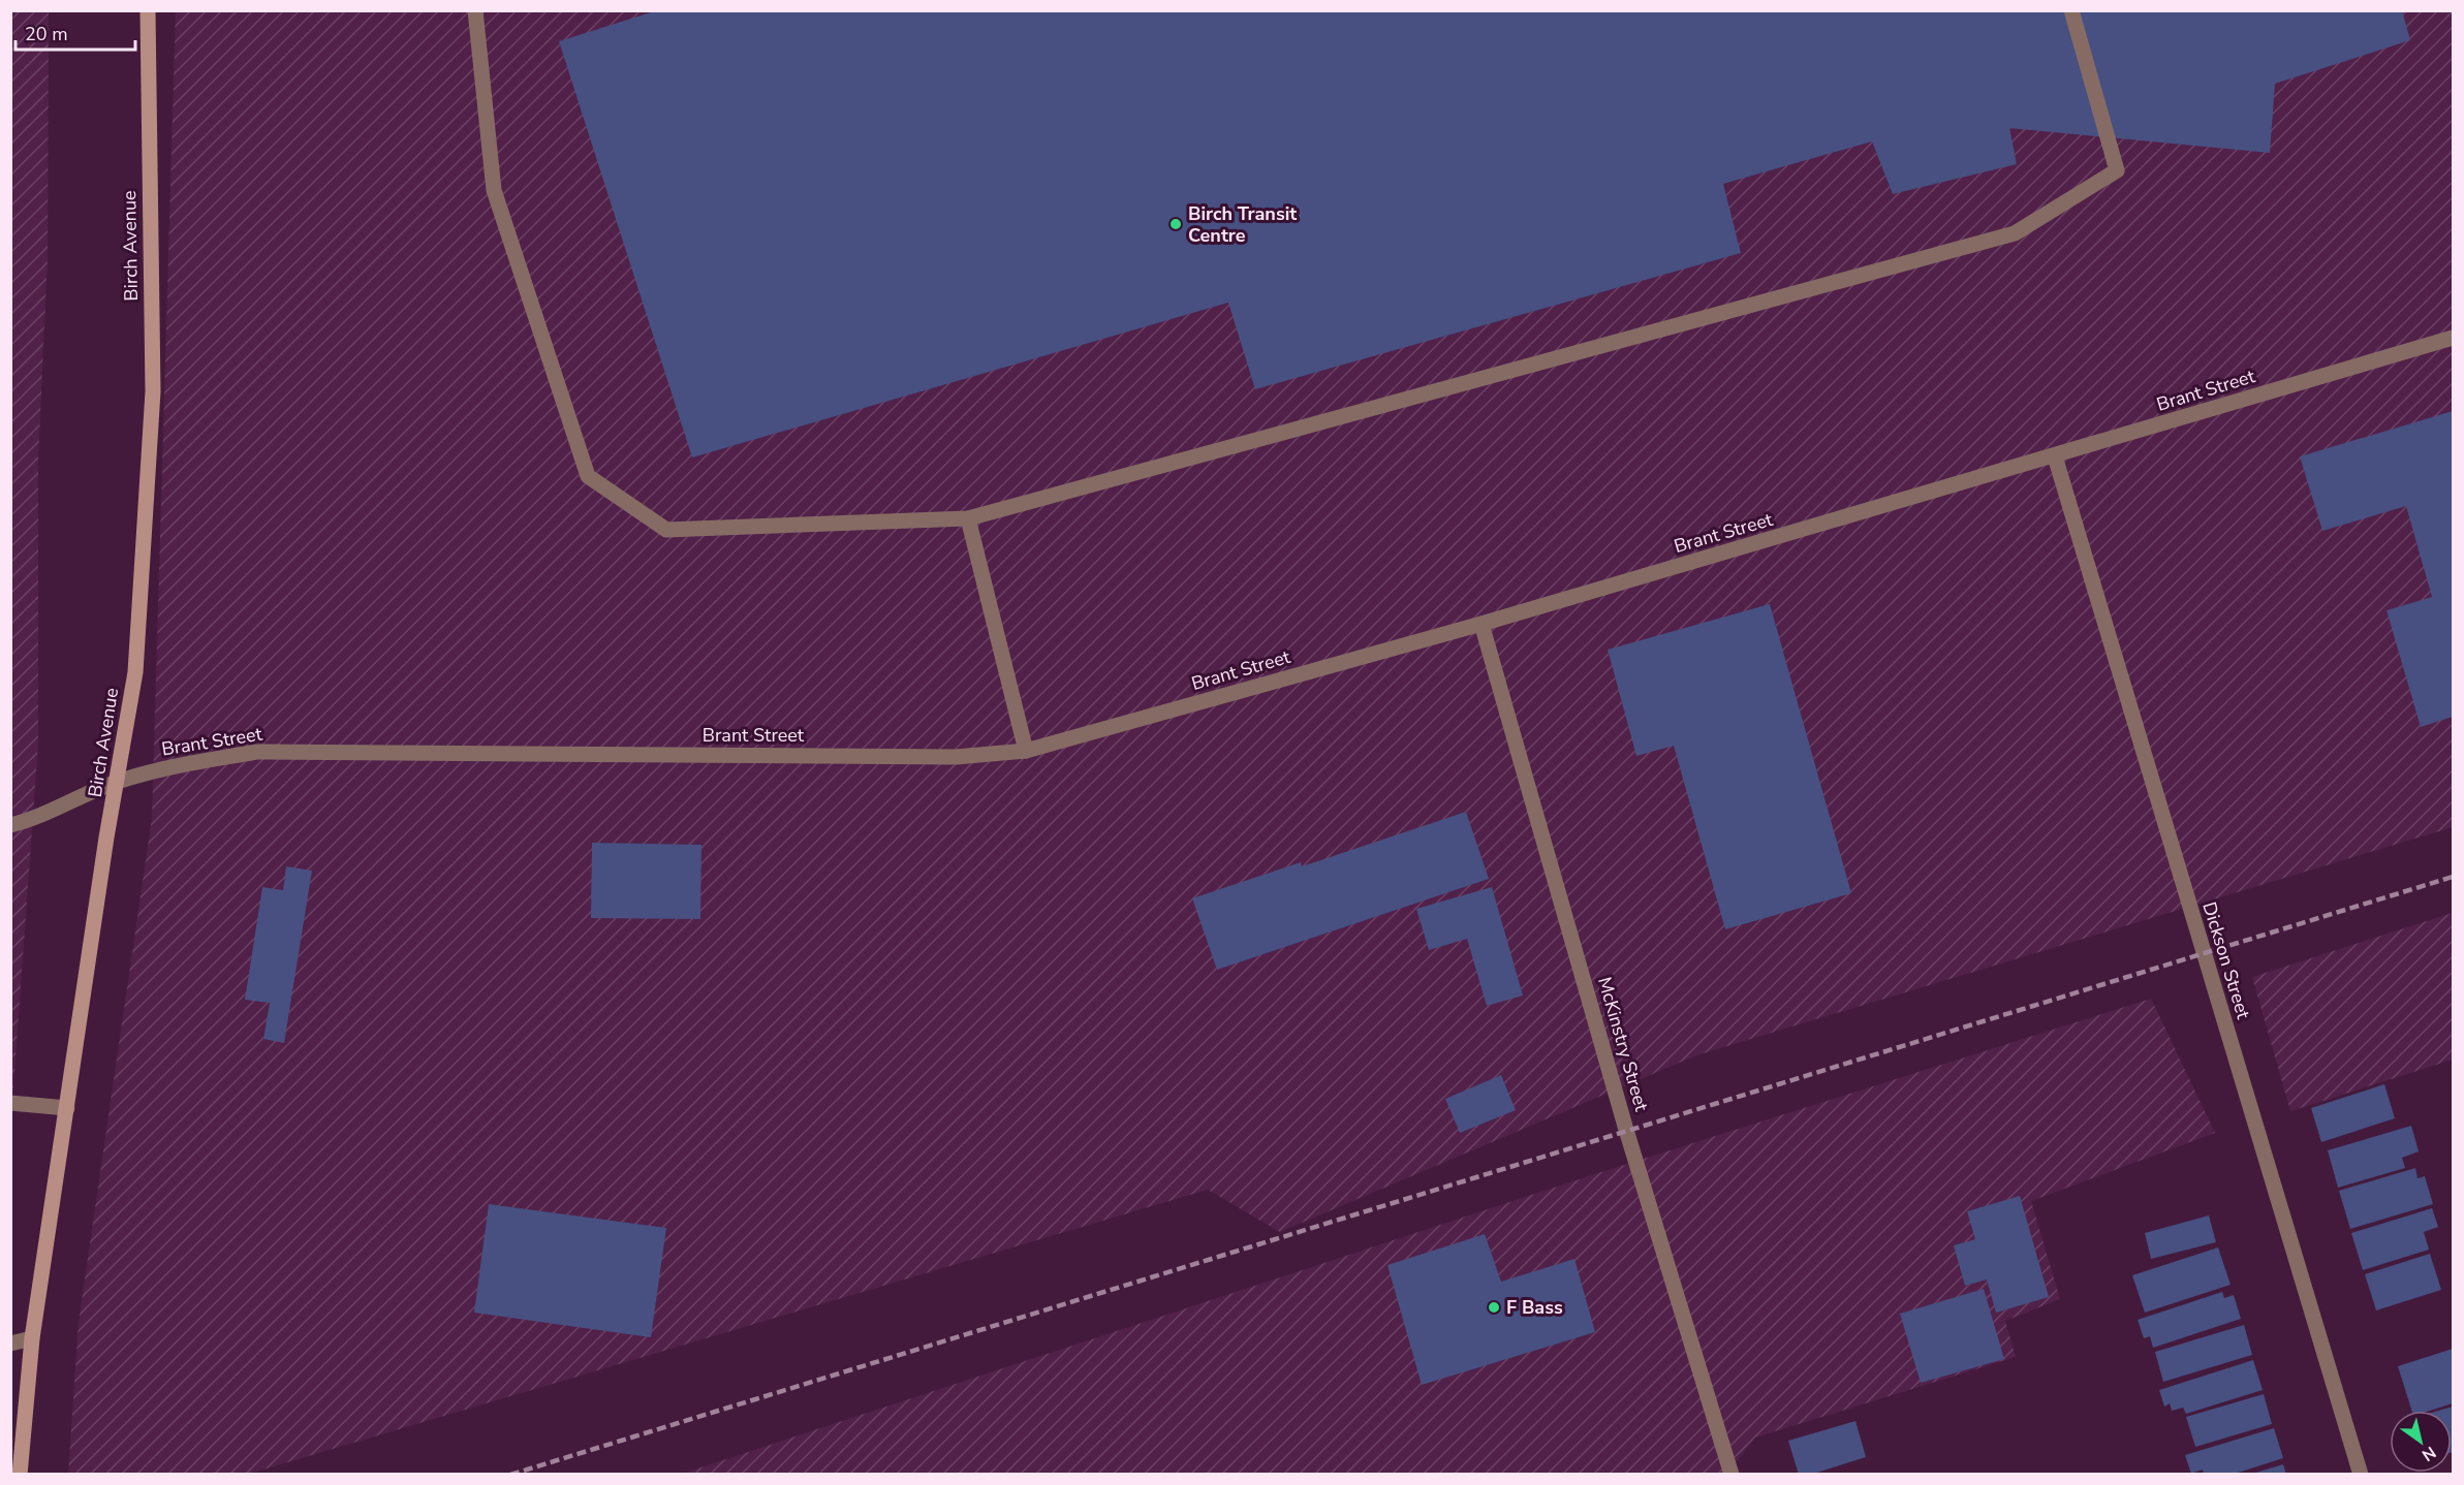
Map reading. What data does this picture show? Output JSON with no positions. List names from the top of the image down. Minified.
{"streets":{"main road":["Birch Avenue"],"street":["Brant Street","Dickson Street","McKinstry Street"]},"crossings":[["Birch Avenue","Brant Street"],["Brant Street","Dickson Street"],["Brant Street","McKinstry Street"]],"places":["Birch Transit Centre","F Bass"],"scale_bar":"20 m","north":"bottom right"}
